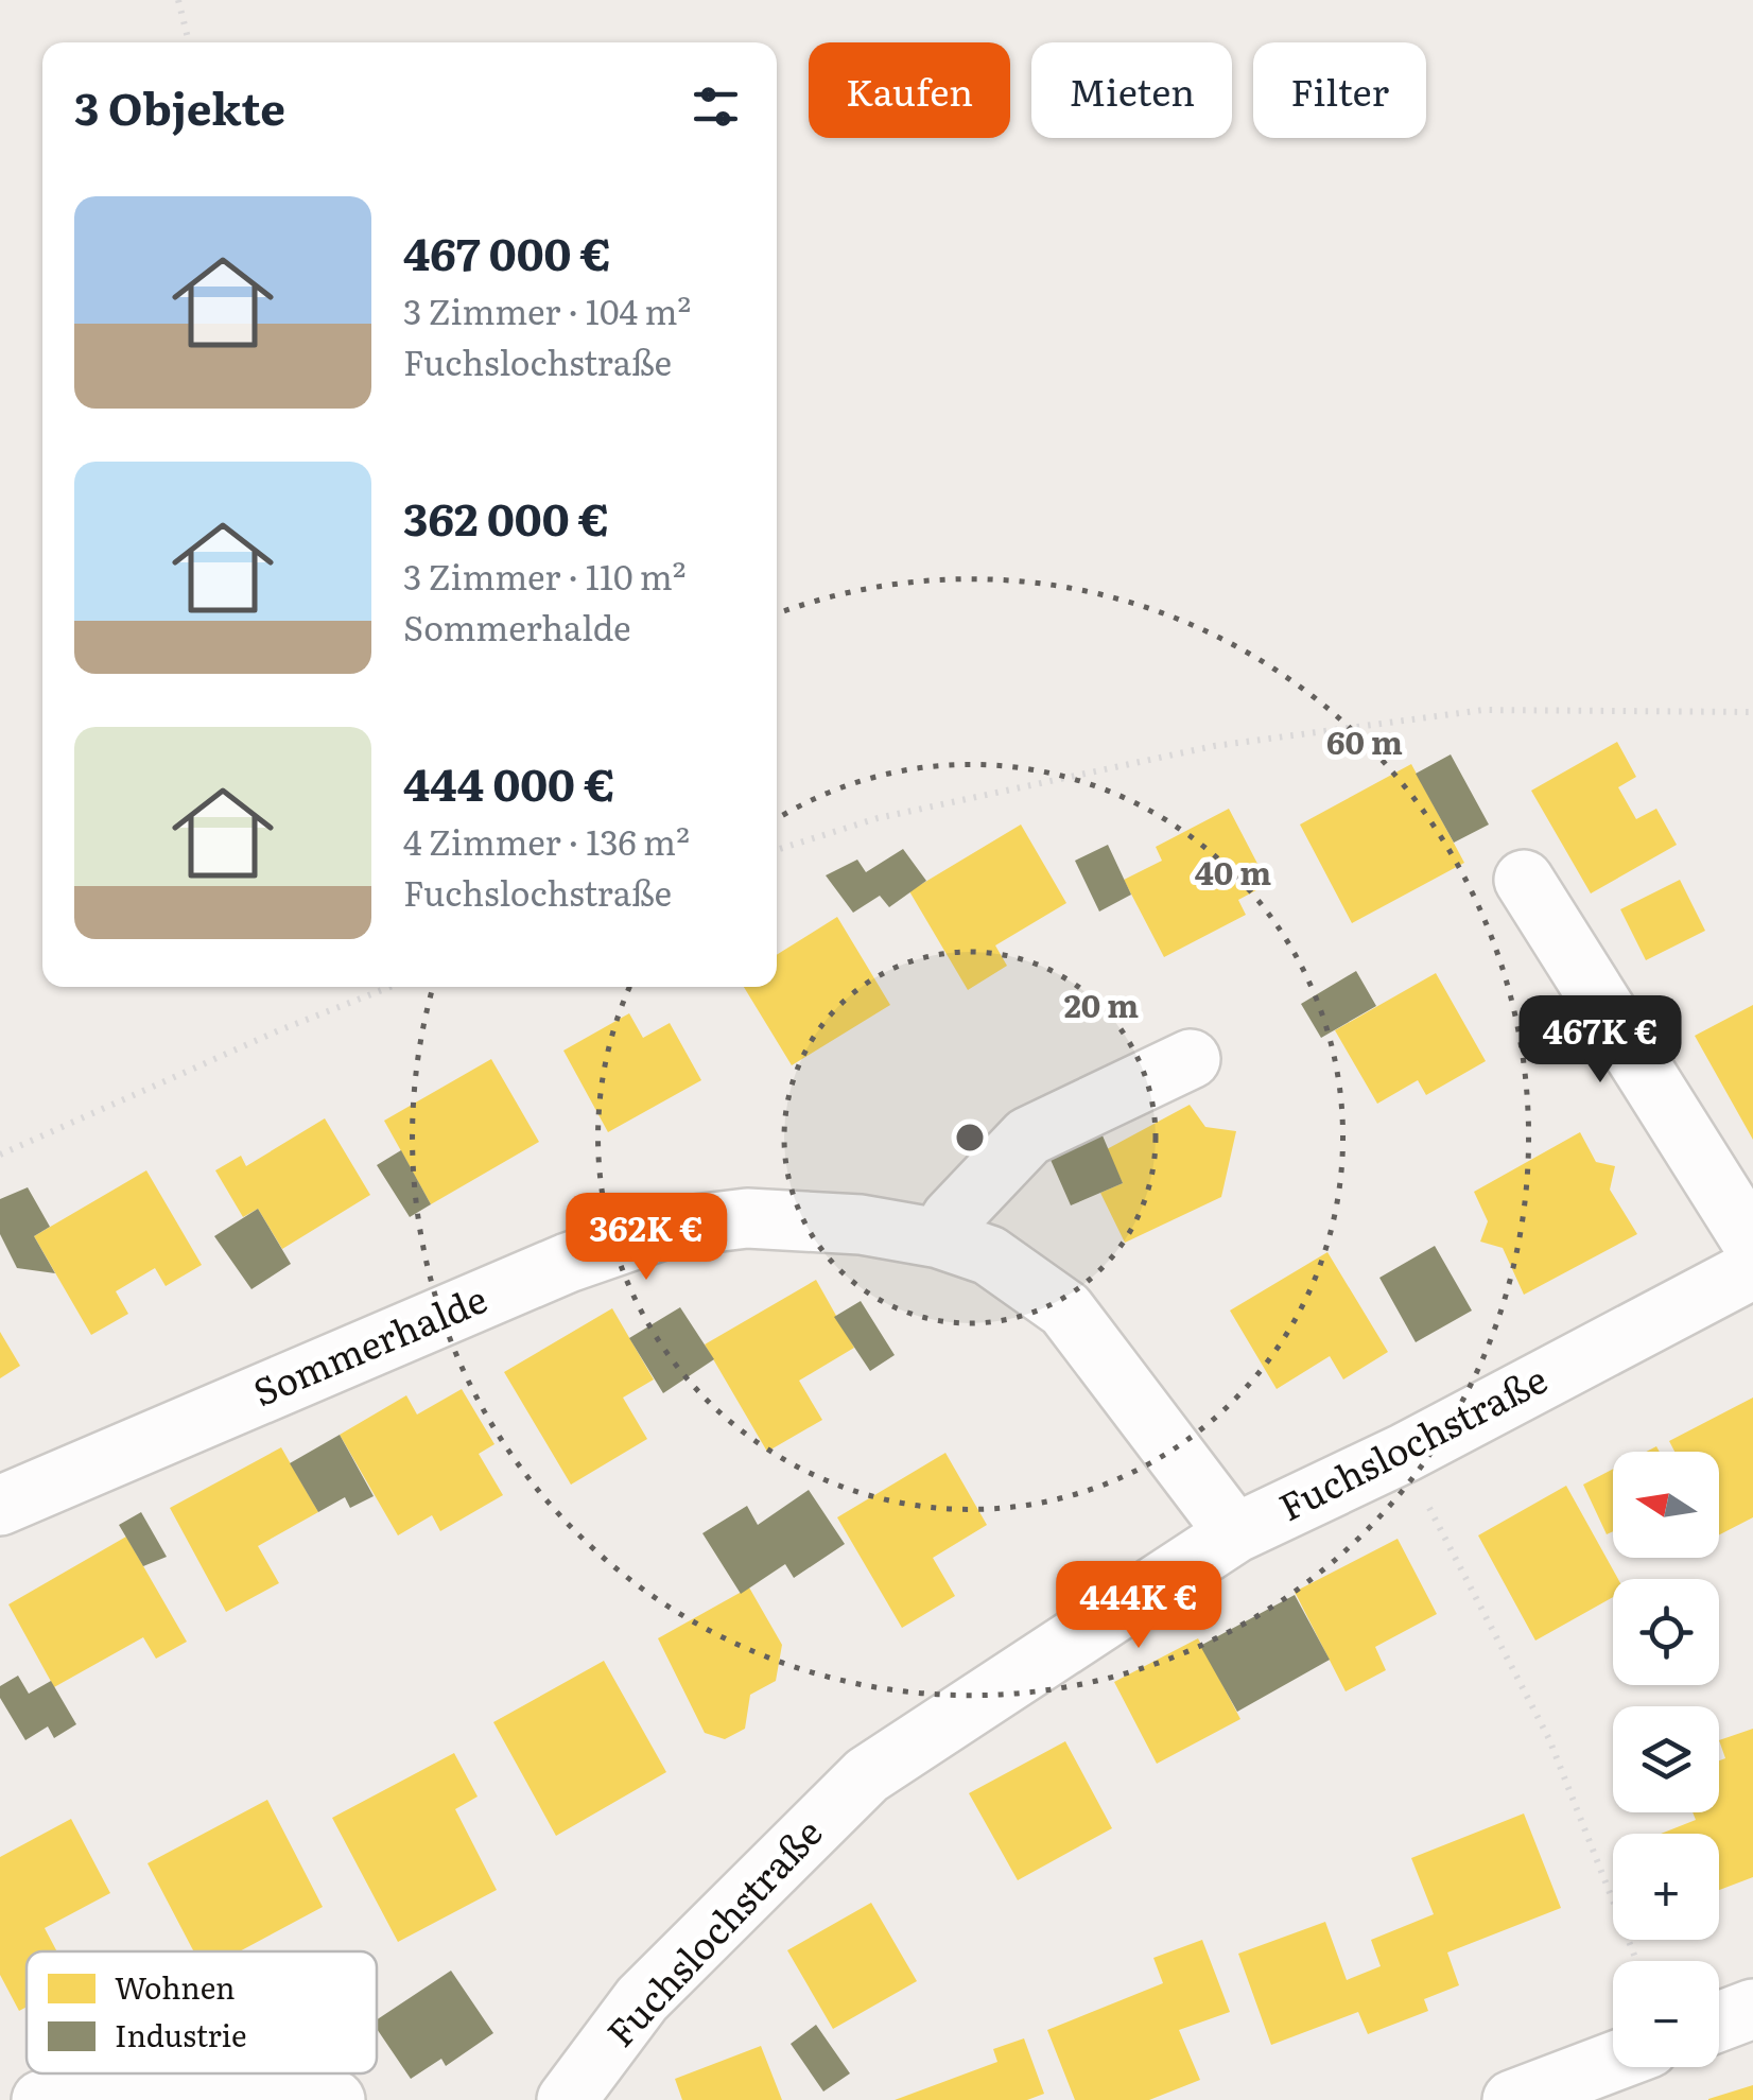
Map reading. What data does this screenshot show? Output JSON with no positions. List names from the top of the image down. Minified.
{"streets":{"street":["Sommerhalde","Fuchslochstraße"]},"crossings":[["Sommerhalde","Fuchslochstraße"]],"legend":["Wohnen","Industrie"],"north":"left","page":{"chip":["Kaufen","Mieten","Filter"],"heading":"3 Objekte","list":[{"name":"467 000 €","note":"3 Zimmer · 104 m² · Fuchslochstraße"},{"name":"362 000 €","note":"3 Zimmer · 110 m² · Sommerhalde"},{"name":"444 000 €","note":"4 Zimmer · 136 m² · Fuchslochstraße"}],"price":["467K €","362K €","444K €"],"map_buttons":["+","−"]},"rings":["60 m","40 m","20 m"]}
